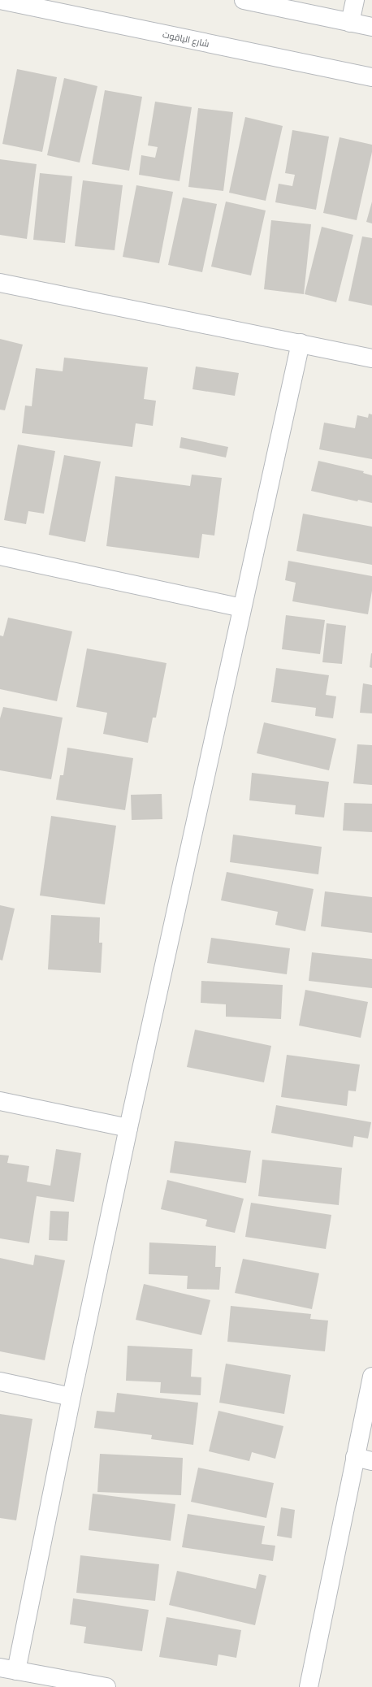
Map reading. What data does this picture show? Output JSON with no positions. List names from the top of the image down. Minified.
{"streets":{"street":["شارع الياقوت"]}}
